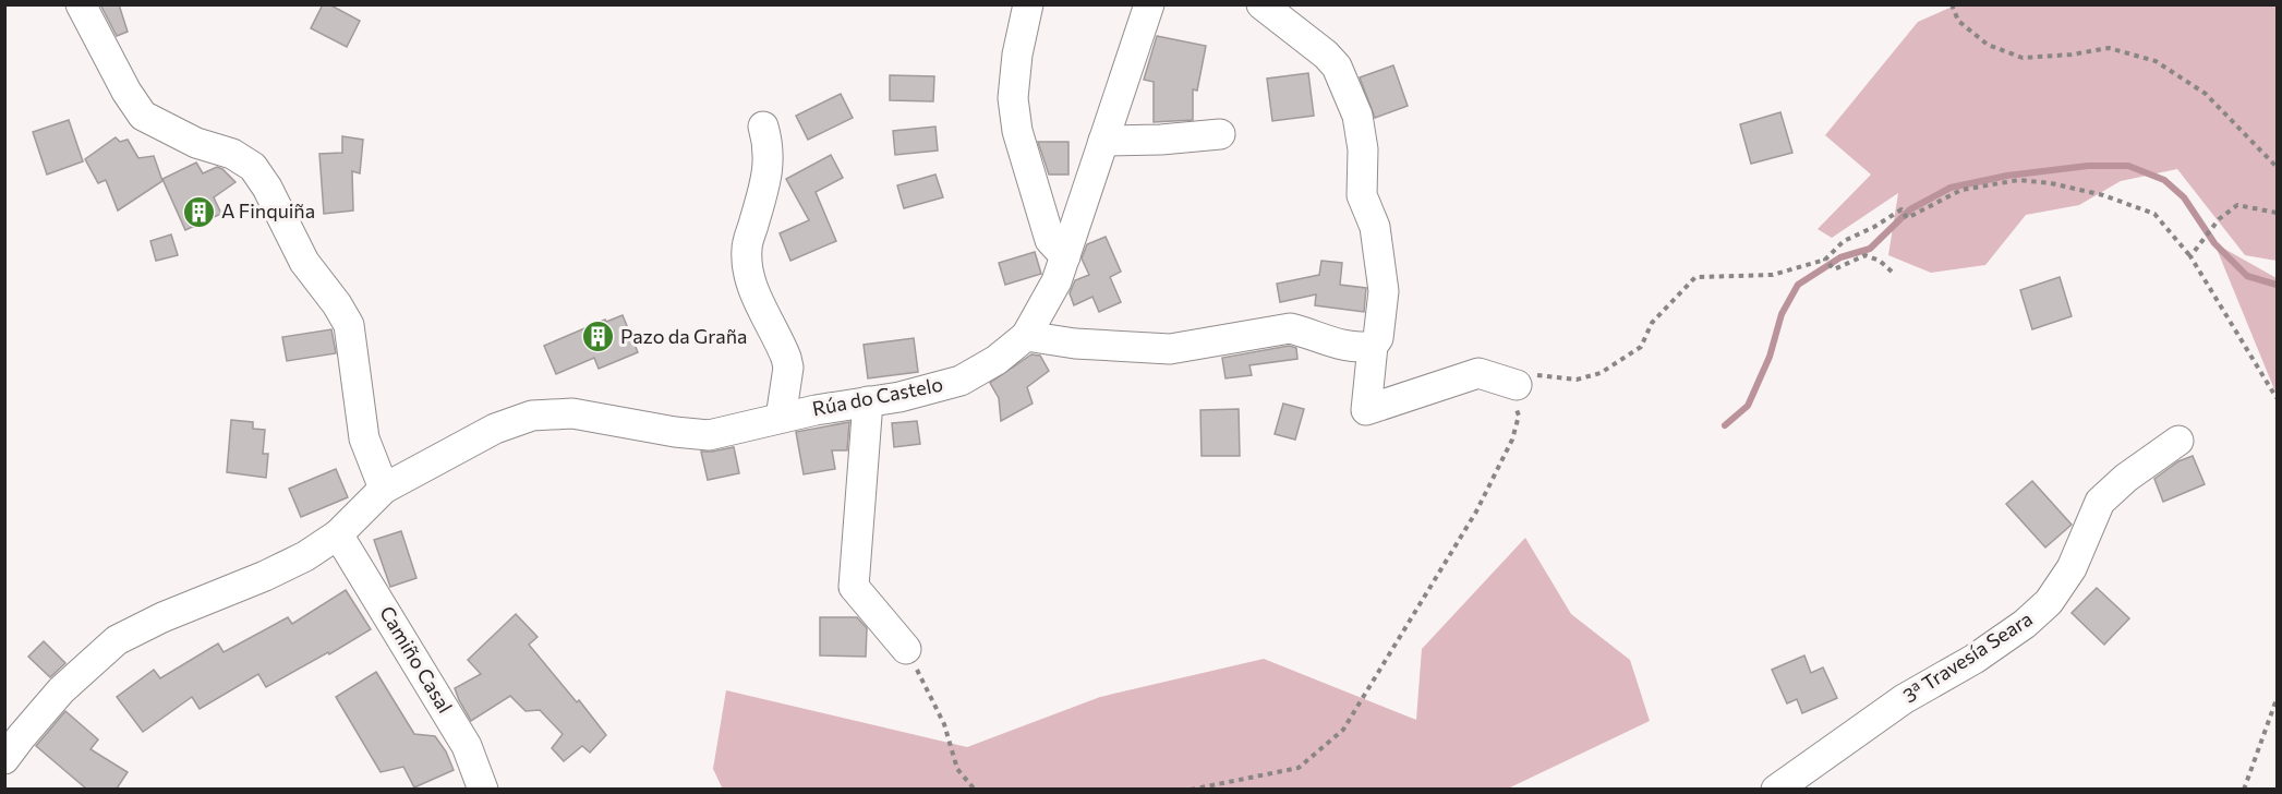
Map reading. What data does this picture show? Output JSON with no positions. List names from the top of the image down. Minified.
{"streets":{"street":["Rúa do Castelo","3ª Travesía Seara","Camiño Casal"]},"crossings":[["Rúa do Castelo","Camiño Casal"]],"places":{"building":["A Finquiña","Pazo da Graña"]}}
